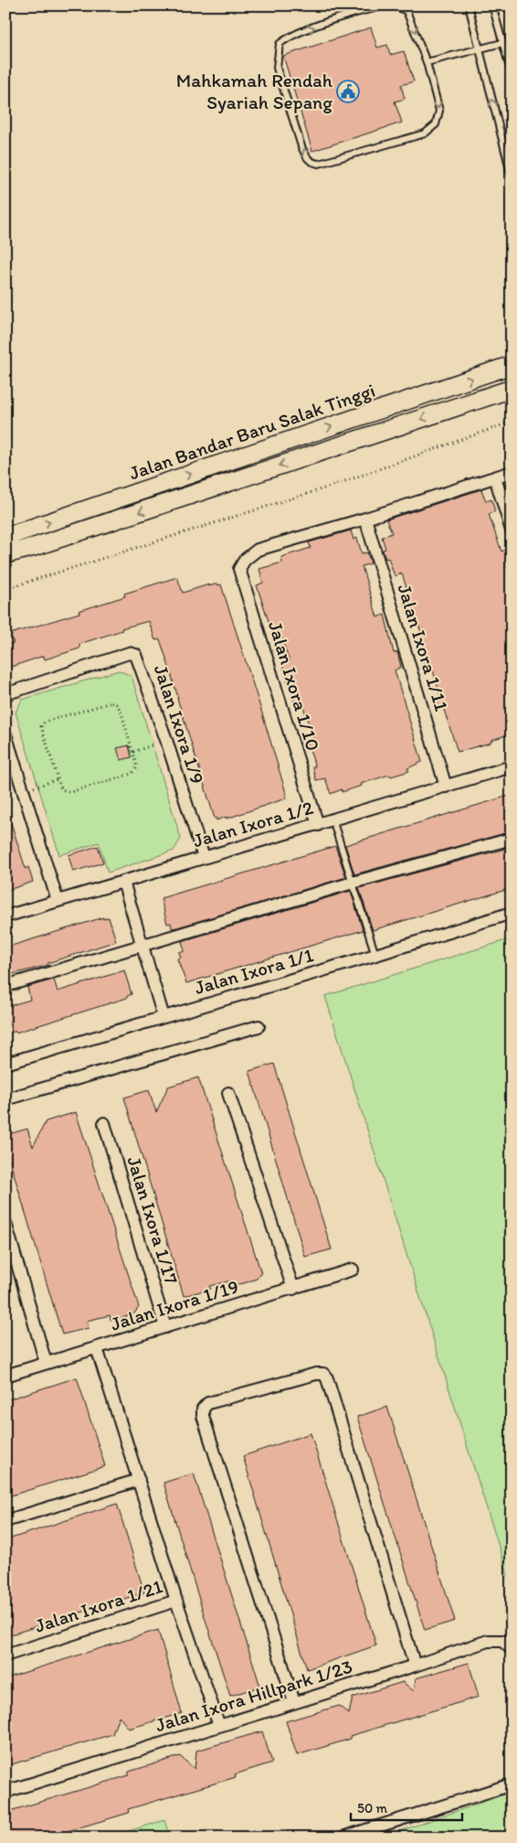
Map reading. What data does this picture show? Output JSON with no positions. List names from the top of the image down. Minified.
{"streets":{"main road":["Jalan Bandar Baru Salak Tinggi"],"street":["Jalan Ixora 1/11","Jalan Ixora 1/10","Jalan Ixora 1/9","Jalan Ixora 1/2","Jalan Ixora 1/1","Jalan Ixora 1/17","Jalan Ixora 1/19","Jalan Ixora 1/21","Jalan Ixora Hillpark 1/23"]},"crossings":[["Jalan Ixora 1/11","Jalan Ixora 1/10"],["Jalan Ixora 1/11","Jalan Ixora 1/2"],["Jalan Ixora 1/10","Jalan Ixora 1/2"],["Jalan Ixora 1/9","Jalan Ixora 1/2"],["Jalan Ixora 1/17","Jalan Ixora 1/19"]],"places":{"public building":["Mahkamah Rendah Syariah Sepang"]},"scale_bar":"50 m"}
